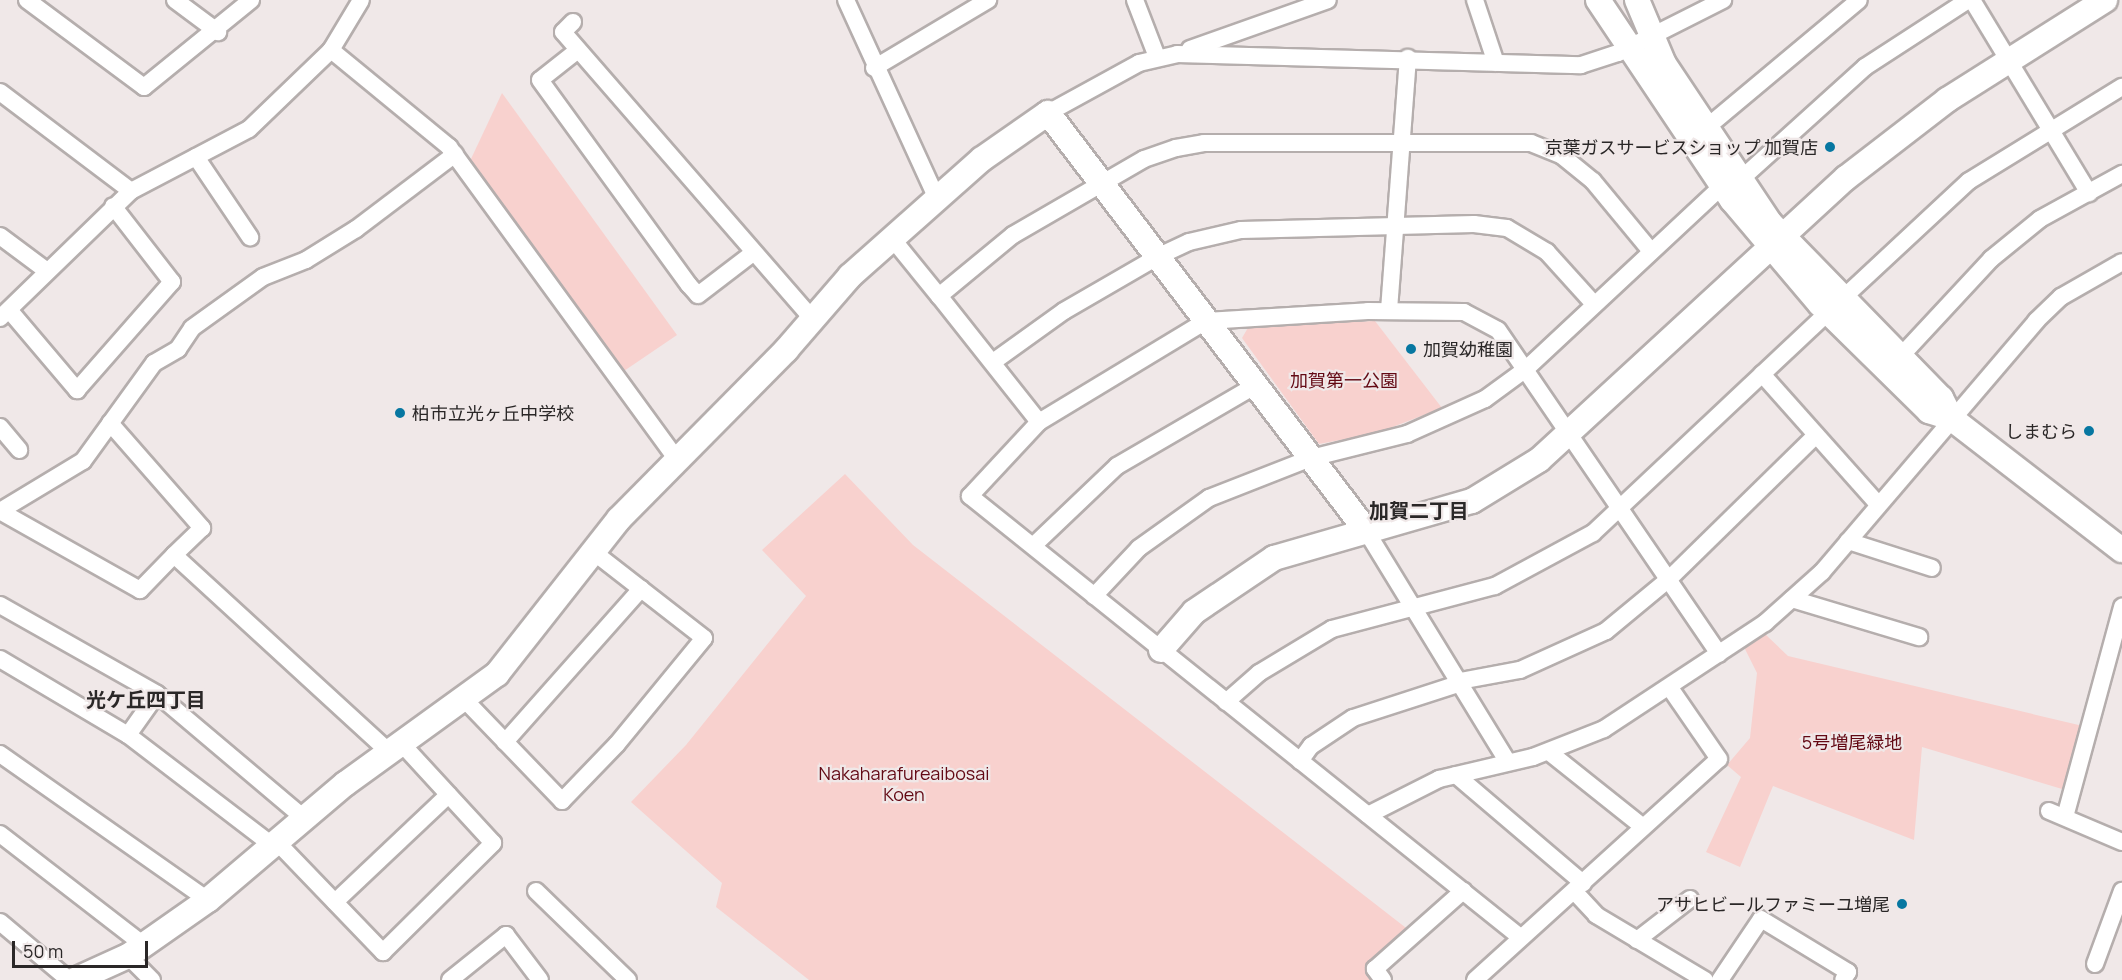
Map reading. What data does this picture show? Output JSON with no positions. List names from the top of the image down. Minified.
{"districts":["加賀二丁目","光ケ丘四丁目"],"parks":["加賀第一公園","5号増尾緑地","Nakaharafureaibosai Koen"],"places":["京葉ガスサービスショップ 加賀店","加賀幼稚園","柏市立光ヶ丘中学校","しまむら","アサヒビールファミーユ増尾"],"scale_bar":"50 m"}
